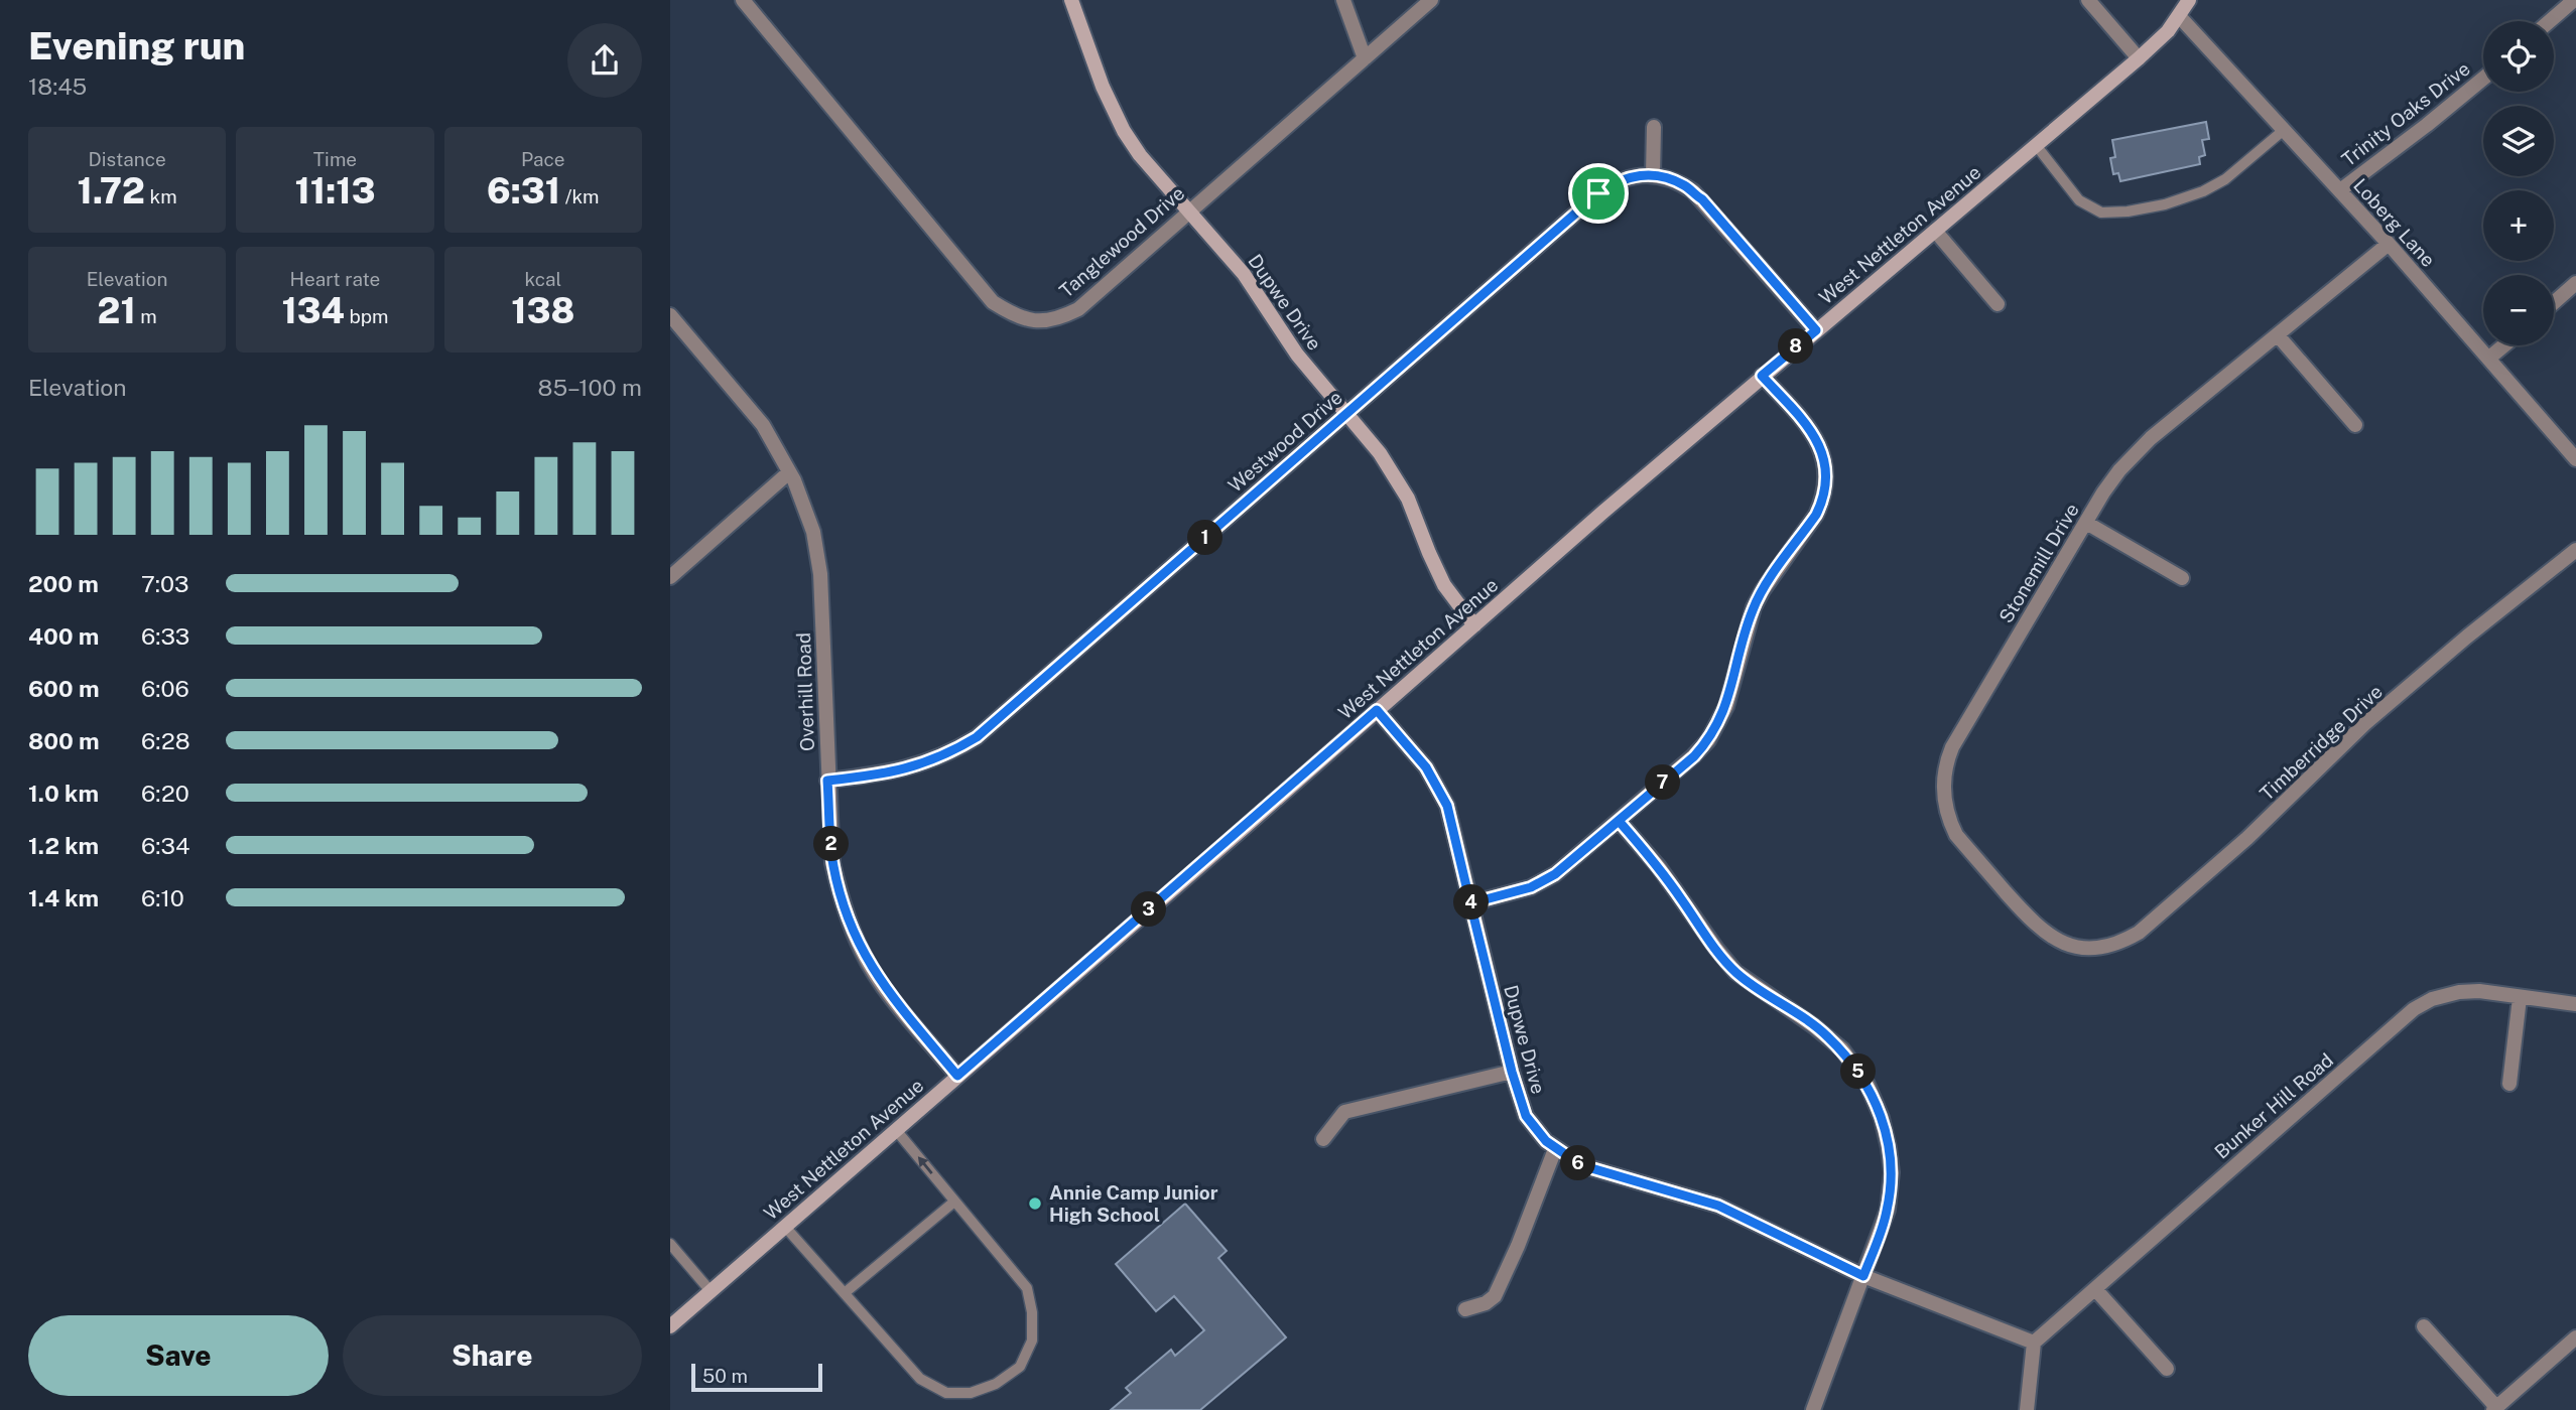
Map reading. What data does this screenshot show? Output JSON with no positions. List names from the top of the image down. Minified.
{"streets":{"street":["Trinity Oaks Drive","Loberg Lane","West Nettleton Avenue","Tanglewood Drive","Dupwe Drive","Westwood Drive","Stonemill Drive","Overhill Road","Timberridge Drive","Bunker Hill Road"]},"crossings":[["Trinity Oaks Drive","Loberg Lane"],["Loberg Lane","West Nettleton Avenue"],["Loberg Lane","Stonemill Drive"],["West Nettleton Avenue","Dupwe Drive"],["West Nettleton Avenue","Overhill Road"],["Tanglewood Drive","Dupwe Drive"],["Dupwe Drive","Westwood Drive"],["Dupwe Drive","Bunker Hill Road"],["Westwood Drive","Overhill Road"],["Stonemill Drive","Timberridge Drive"]],"places":["Annie Camp Junior High School"],"scale_bar":"50 m","page":{"heading":["Evening run","18:45"],"map_buttons":["+","−"],"stats":[["Distance","1.72 km"],["Time","11:13"],["Pace","6:31 /km"],["Elevation","21 m"],["Heart rate","134 bpm"],["kcal","138"]],"pins":["8","1","7","2","4","3","5","6"],"chart":["Elevation","85–100 m"],"list":[{"name":"200 m","note":"7:03"},{"name":"400 m","note":"6:33"},{"name":"600 m","note":"6:06"},{"name":"800 m","note":"6:28"},{"name":"1.0 km","note":"6:20"},{"name":"1.2 km","note":"6:34"},{"name":"1.4 km","note":"6:10"}],"buttons":["Save","Share"],"scale":"50 m"}}
